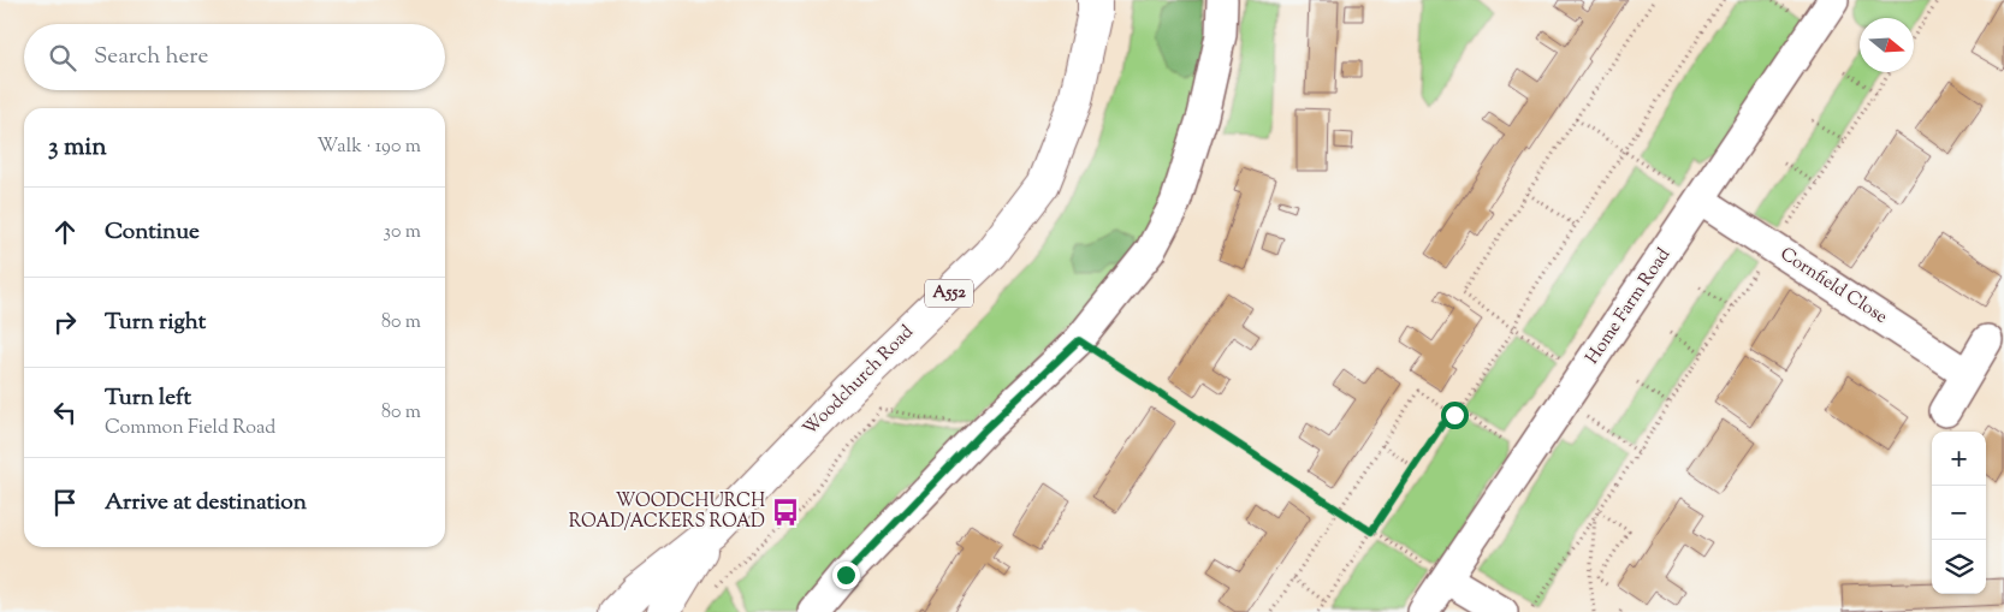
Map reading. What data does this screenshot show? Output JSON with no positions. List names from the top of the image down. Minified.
{"streets":{"main road":["A552","Woodchurch Road"],"street":["Cornfield Close","Home Farm Road"]},"crossings":[["Cornfield Close","Home Farm Road"]],"places":{"bus stop":["WOODCHURCH ROAD/ACKERS ROAD"]},"north":"right","page":{"search":"Search here","heading":["3 min","Walk · 190 m"],"list":[["Continue","30 m"],["Turn right","80 m"],["Turn left","Common Field Road","80 m"],"Arrive at destination"],"map_buttons":["+","−"]}}
